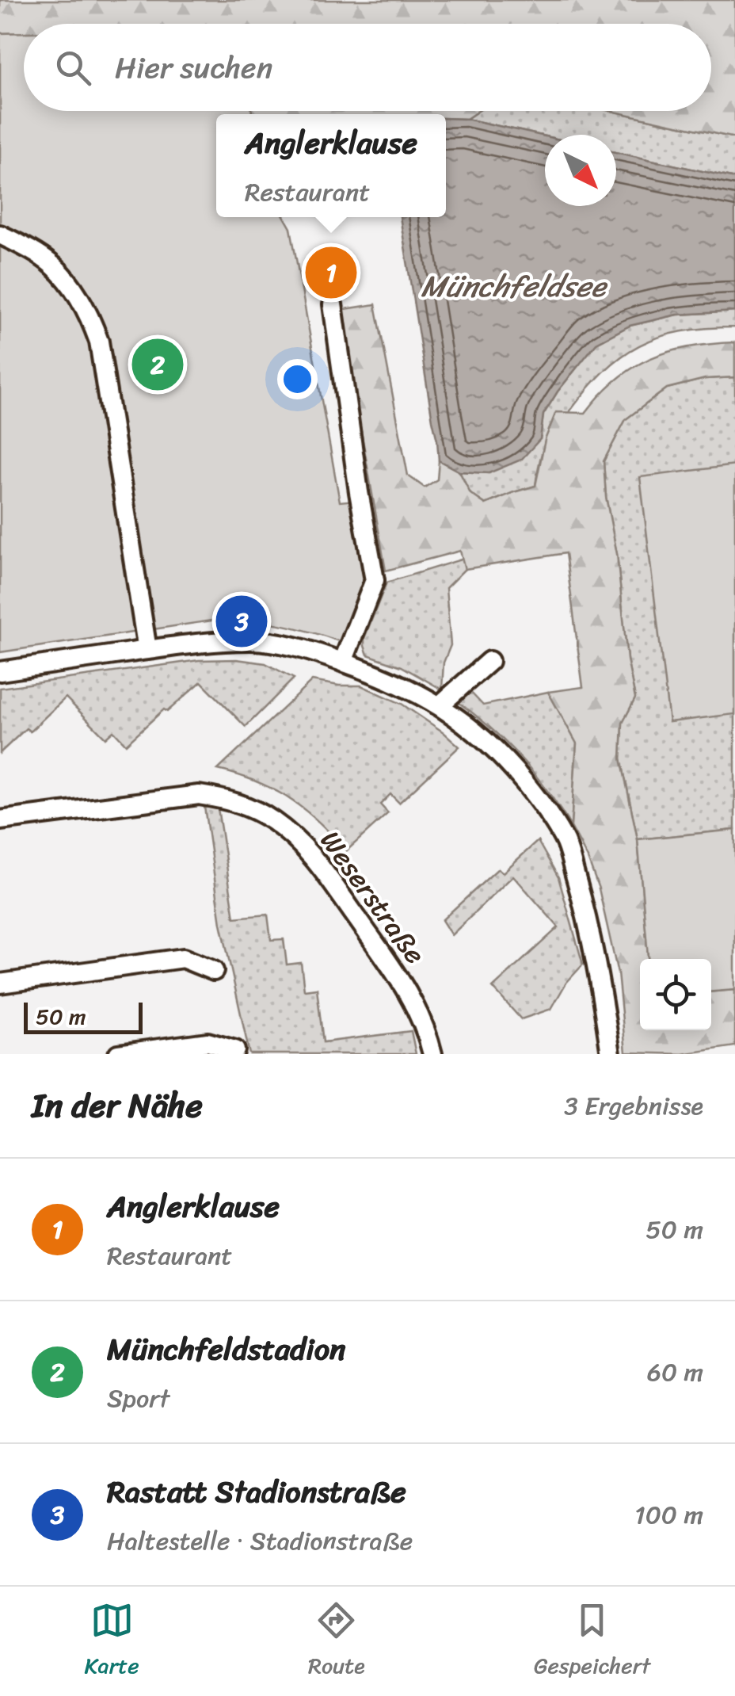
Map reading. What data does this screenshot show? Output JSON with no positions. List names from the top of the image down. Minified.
{"streets":{"street":["Weserstraße"]},"water":["Münchfeldsee"],"scale_bar":"50 m","north":"bottom right","page":{"search":"Hier suchen","popup":["Anglerklause","Restaurant"],"pins":["1","2","3"],"scale":"50 m","heading":["In der Nähe","3 Ergebnisse"],"list":[{"mark":"1","name":"Anglerklause","note":"Restaurant","value":"50 m"},{"mark":"2","name":"Münchfeldstadion","note":"Sport","value":"60 m"},{"mark":"3","name":"Rastatt Stadionstraße","note":"Haltestelle · Stadionstraße","value":"100 m"}],"nav":["Karte","Route","Gespeichert"]}}
